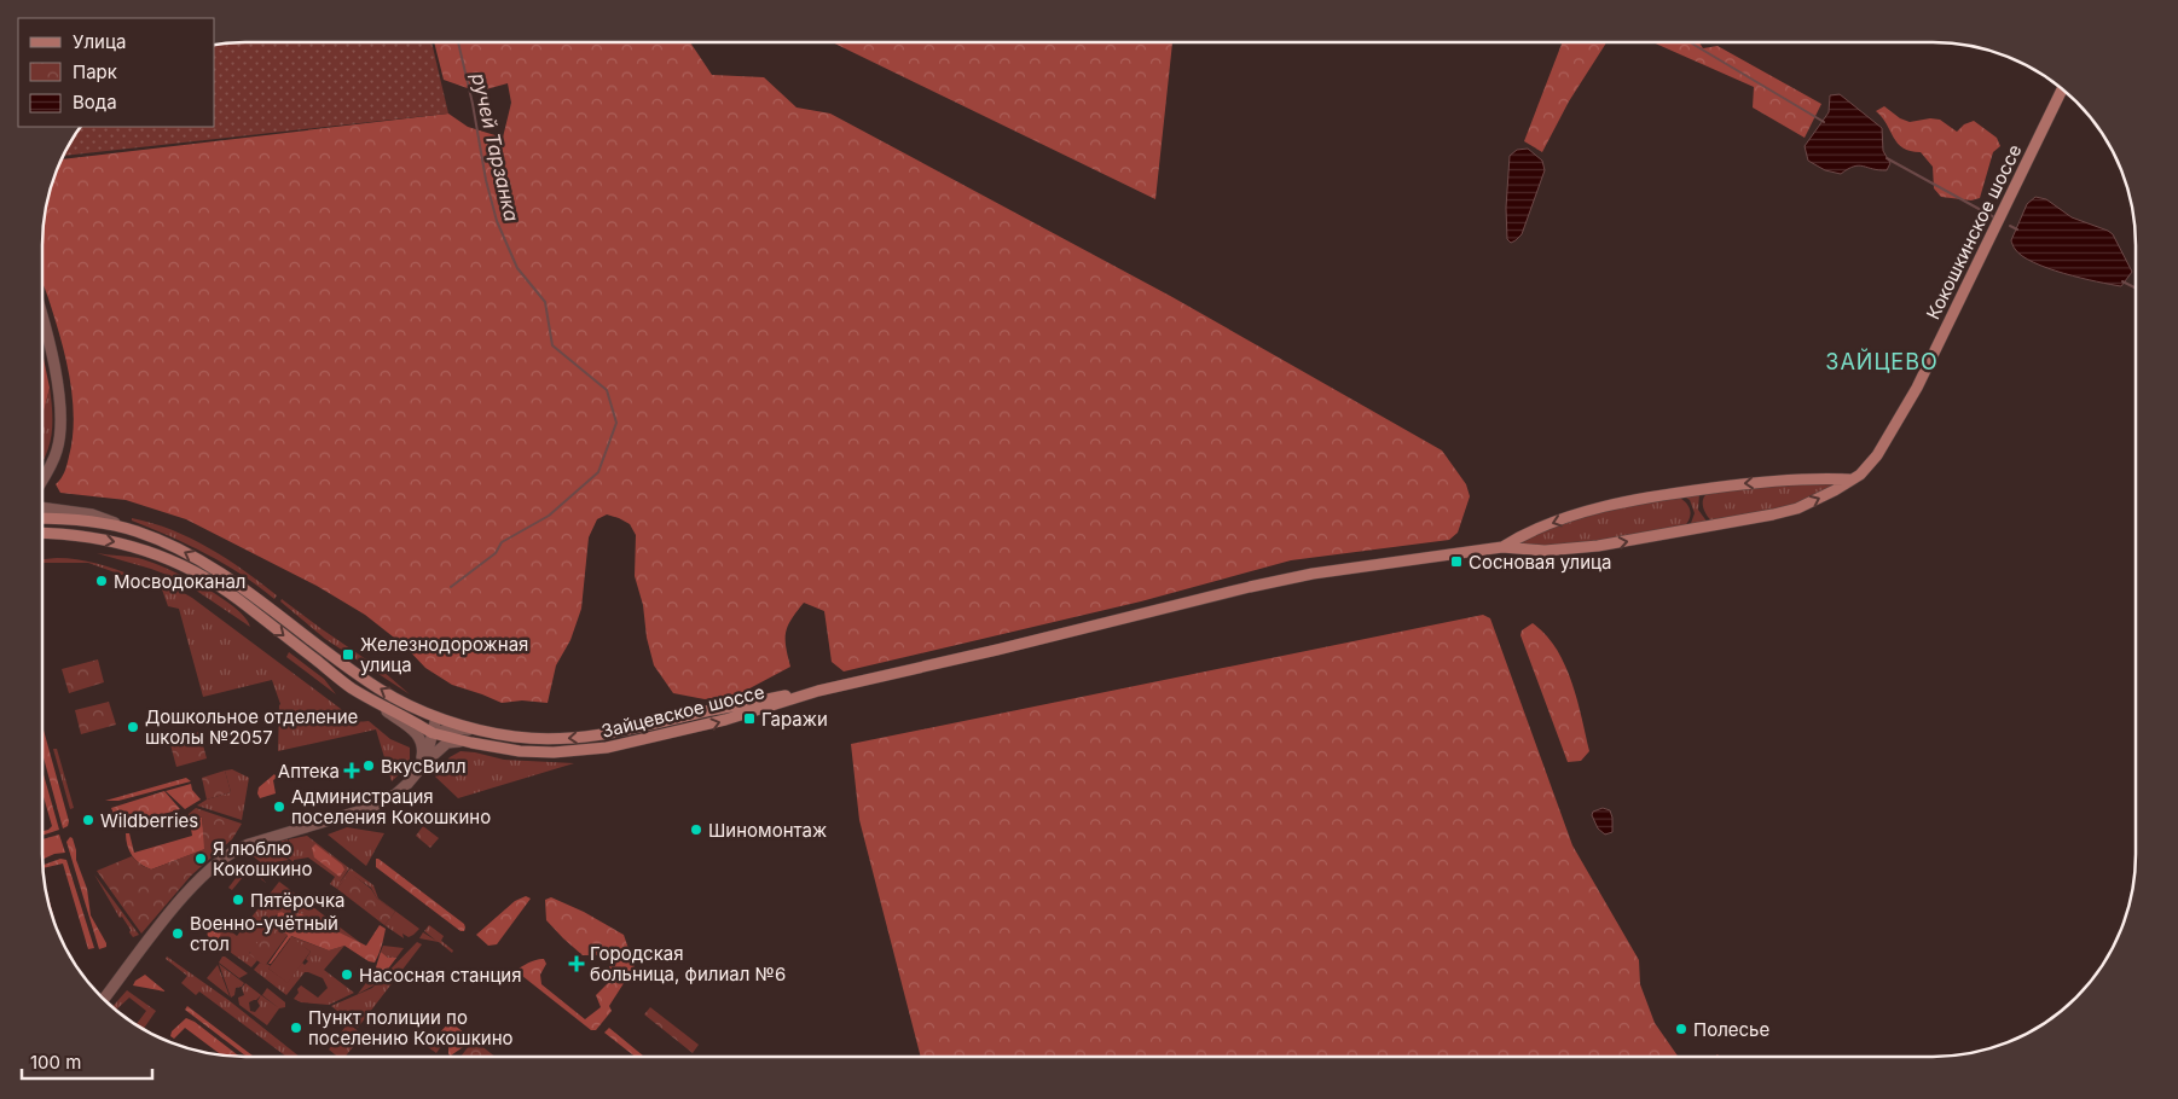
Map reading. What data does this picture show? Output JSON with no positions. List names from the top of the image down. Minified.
{"streets":{"main road":["Кокошкинское шоссе","Зайцевское шоссе"]},"districts":["ЗАЙЦЕВО"],"water":["ручей Тарзанка"],"places":{"transit":["Сосновая улица","Железнодорожная улица","Гаражи"],"other":["Мосводоканал","Дошкольное отделение школы №2057","ВкусВилл","Администрация поселения Кокошкино","Wildberries","Шиномонтаж","Я люблю Кокошкино","Пятёрочка","Военно-учётный стол","Насосная станция","Пункт полиции по поселению Кокошкино","Полесье"],"health":["Аптека","Городская больница, филиал №6"]},"legend":["Улица","Парк","Вода"],"scale_bar":"100 m"}
